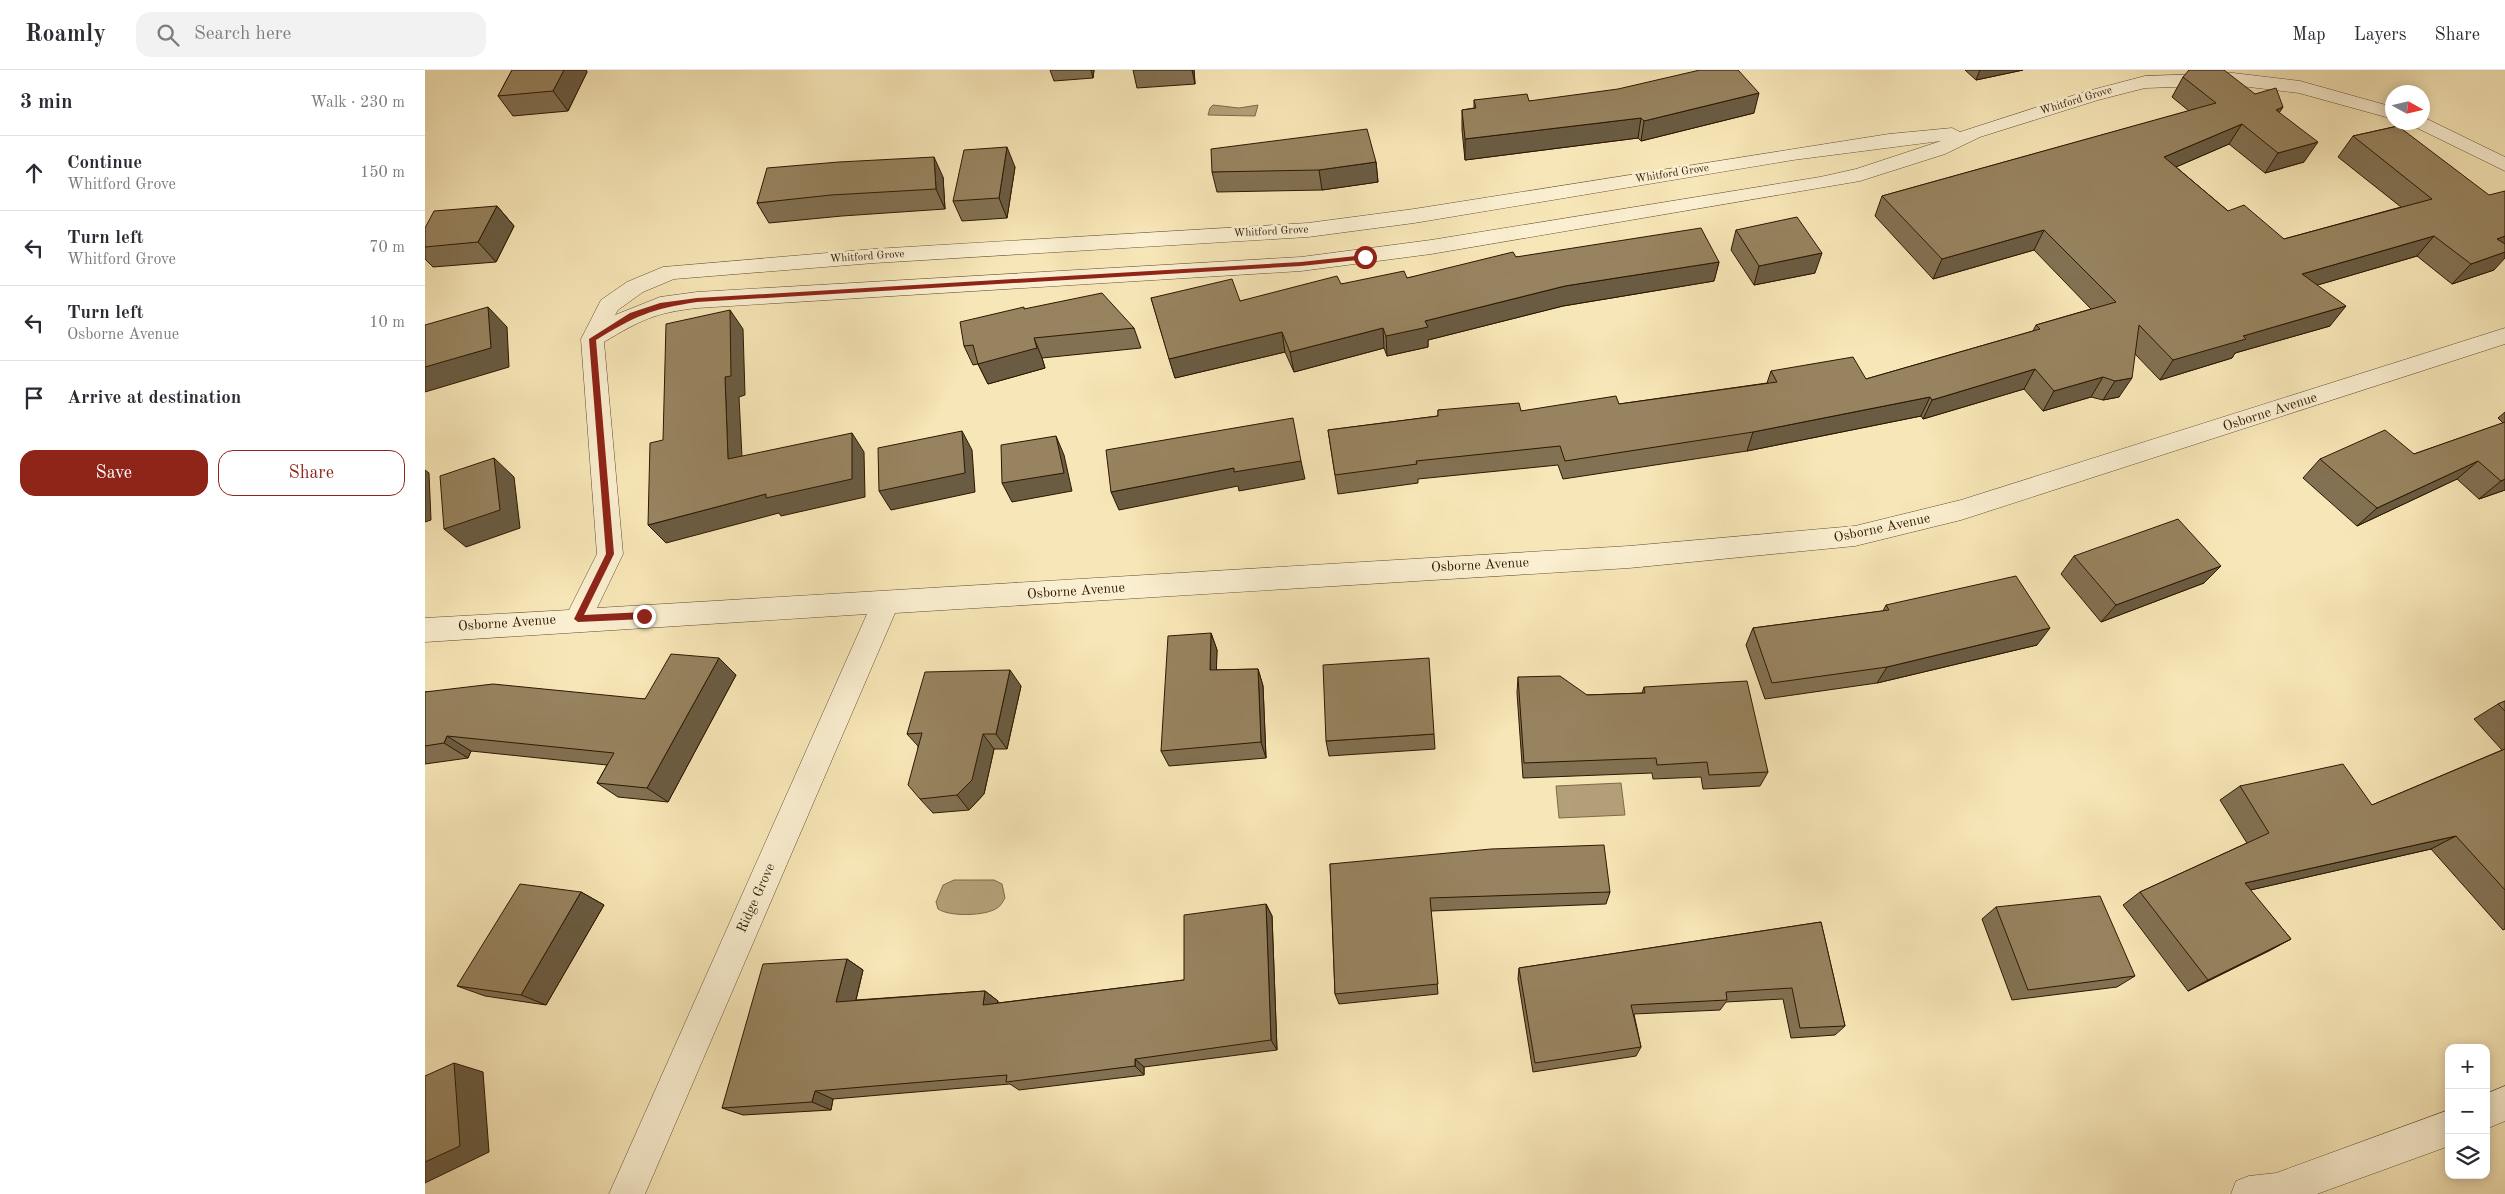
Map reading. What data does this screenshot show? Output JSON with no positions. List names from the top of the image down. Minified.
{"streets":{"street":["Whitford Grove","Osborne Avenue","Ridge Grove"]},"crossings":[["Osborne Avenue","Ridge Grove"]],"north":"right","page":{"header":"Roamly","search":"Search here","nav":["Map","Layers","Share"],"heading":["3 min","Walk · 230 m"],"list":[["Continue","Whitford Grove","150 m"],["Turn left","Whitford Grove","70 m"],["Turn left","Osborne Avenue","10 m"],"Arrive at destination"],"buttons":["Save","Share"],"map_buttons":["+","−"]}}
